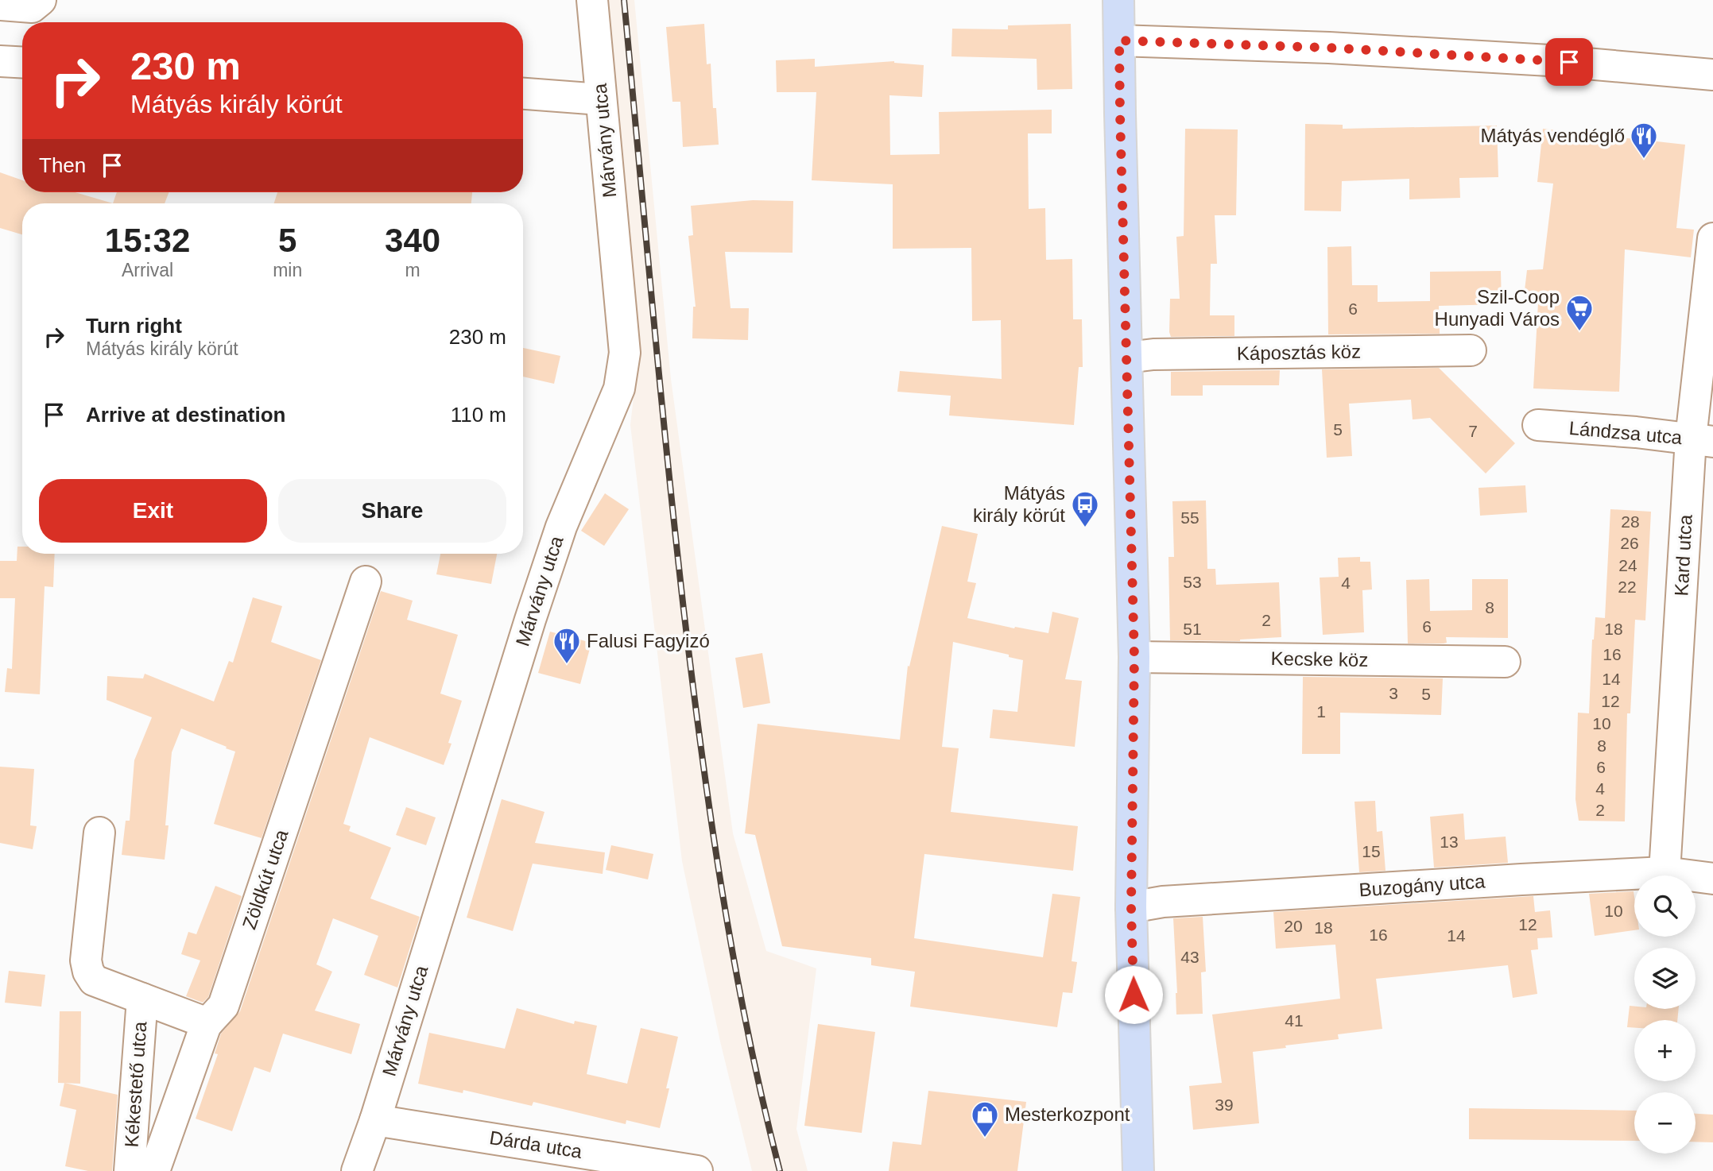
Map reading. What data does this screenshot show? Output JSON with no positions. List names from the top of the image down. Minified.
{"streets":{"street":["Márvány utca","Káposztás köz","Lándzsa utca","Kard utca","Kecske köz","Zöldkút utca","Buzogány utca","Kékestető utca","Dárda utca"]},"crossings":[["Márvány utca","Dárda utca"],["Lándzsa utca","Kard utca"],["Kard utca","Buzogány utca"],["Zöldkút utca","Kékestető utca"]],"places":{"restaurant":["Mátyás vendéglő","Falusi Fagyizó"],"supermarket":["Szil-Coop Hunyadi Város"],"bus stop":["Mátyás király körút"],"shop":["Mesterkozpont"]},"house_numbers":["6","5","7","55","28","26","24","53","4","22","8","2","6","51","18","16","14","3","5","12","1","10","8","6","4","2","13","15","10","12","20","18","16","14","43","41","39"],"page":{"turn":["230 m","Mátyás király körút"],"then":"Then","eta":["15:32","Arrival","5","min","340","m"],"list":[{"name":"Turn right","note":"Mátyás király körút","value":"230 m"},{"name":"Arrive at destination","value":"110 m"}],"buttons":["Exit","Share"],"map_buttons":["+","−"]}}
